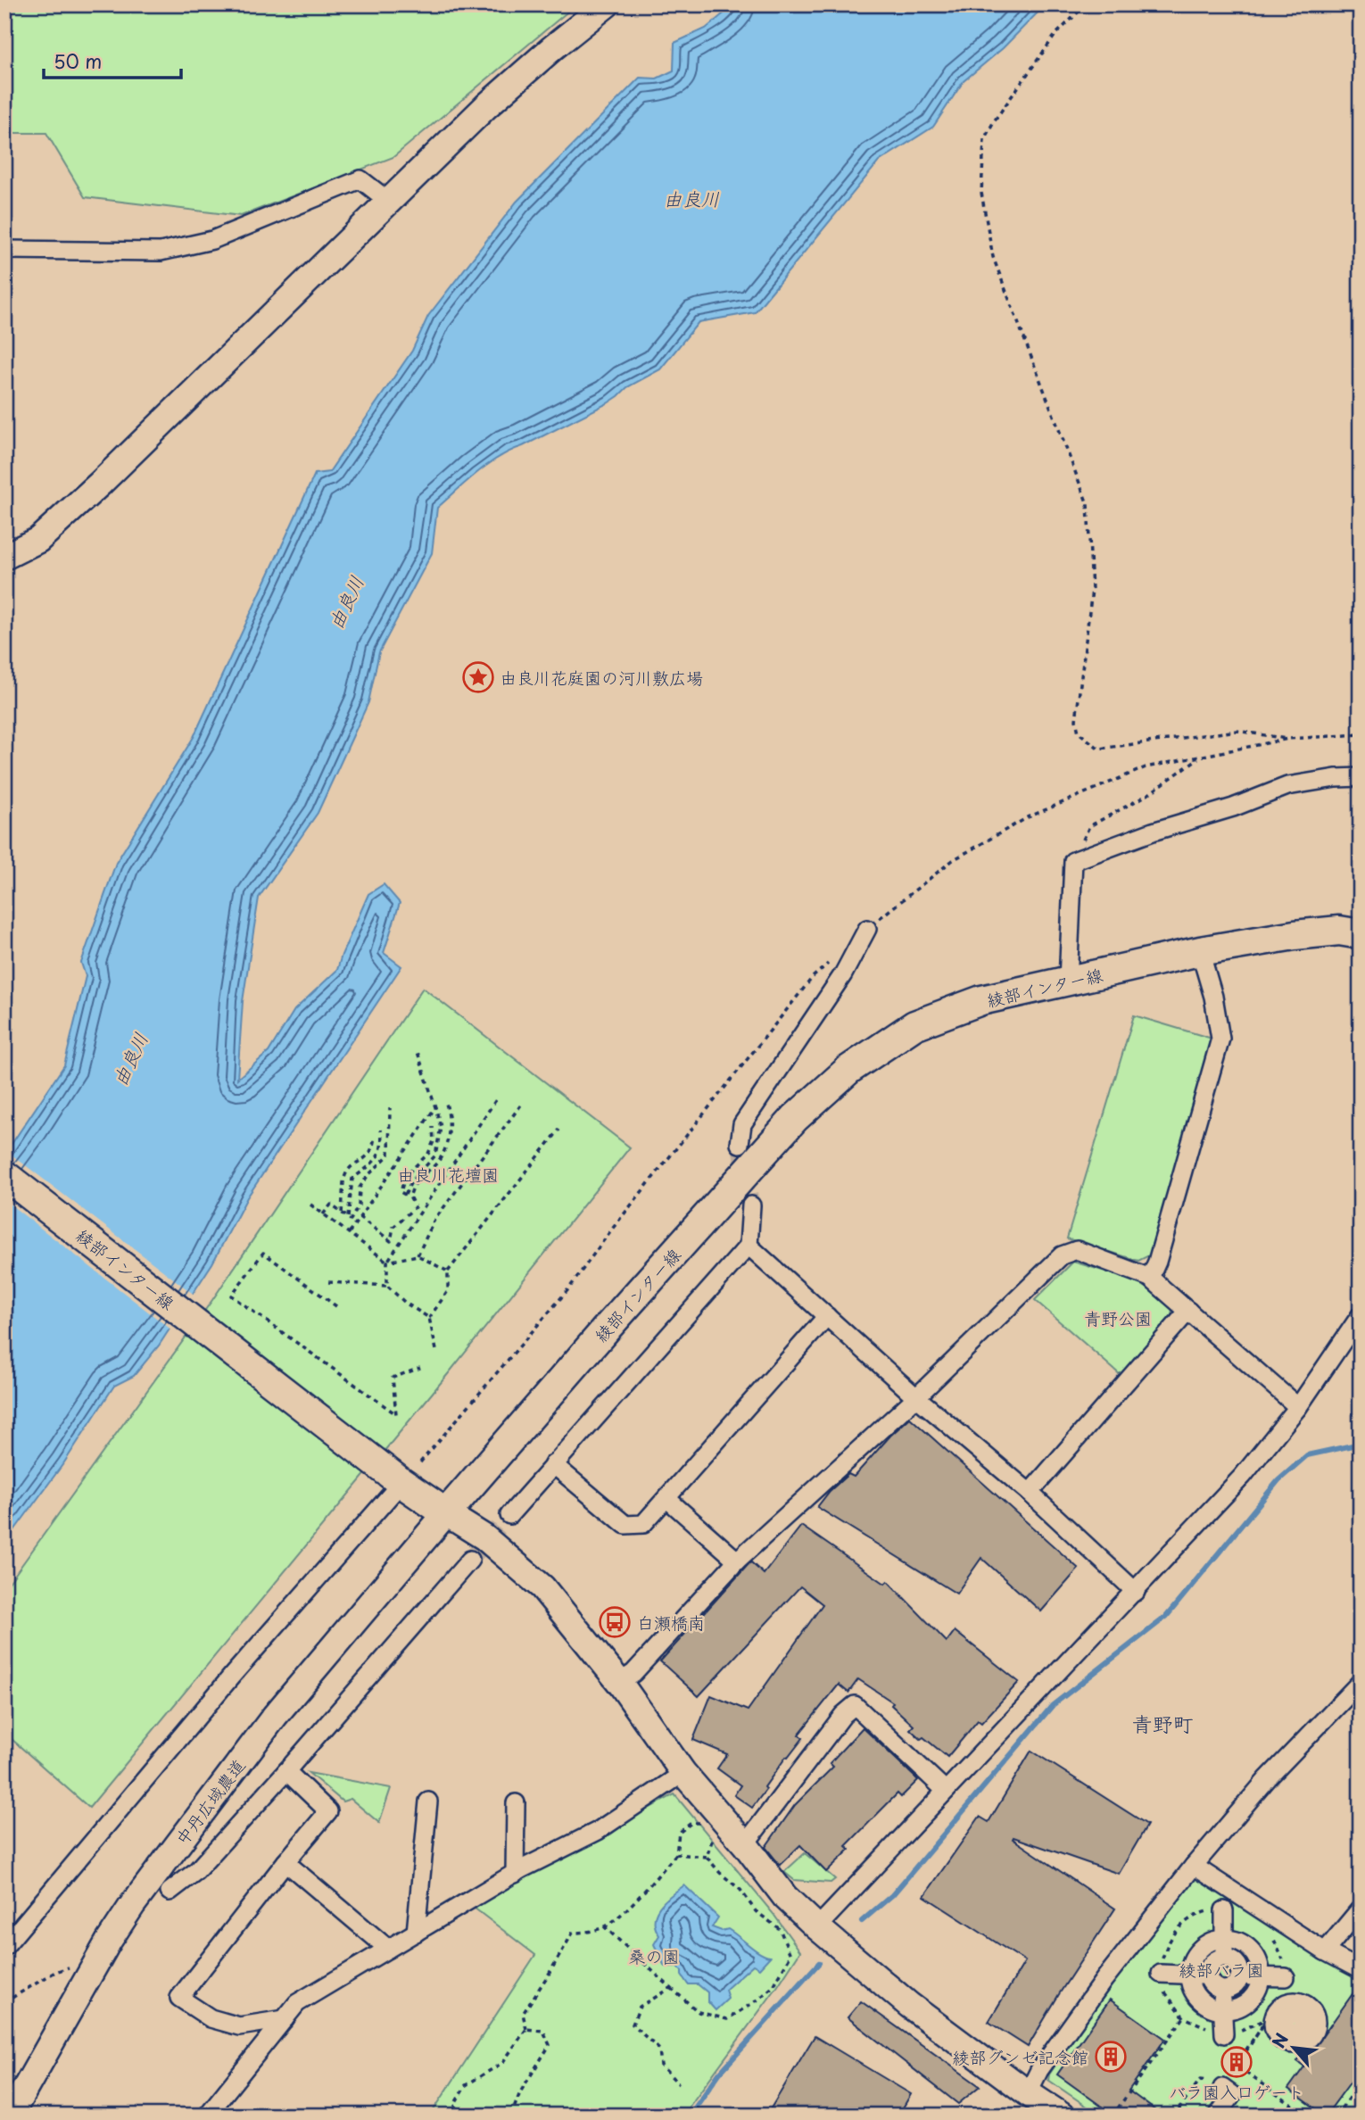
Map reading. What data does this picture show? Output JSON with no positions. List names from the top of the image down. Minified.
{"streets":{"main road":["綾部インター線"],"street":["中丹広域農道"]},"crossings":[["綾部インター線","中丹広域農道"]],"districts":["青野町"],"water":["由良川"],"parks":["由良川花壇園","青野公園","桑の園","綾部バラ園"],"places":{"place":["由良川花庭園の河川敷広場"],"bus stop":["白瀬橋南"],"building":["綾部グンゼ記念館","バラ園入口ゲート"]},"scale_bar":"50 m","north":"top left"}
